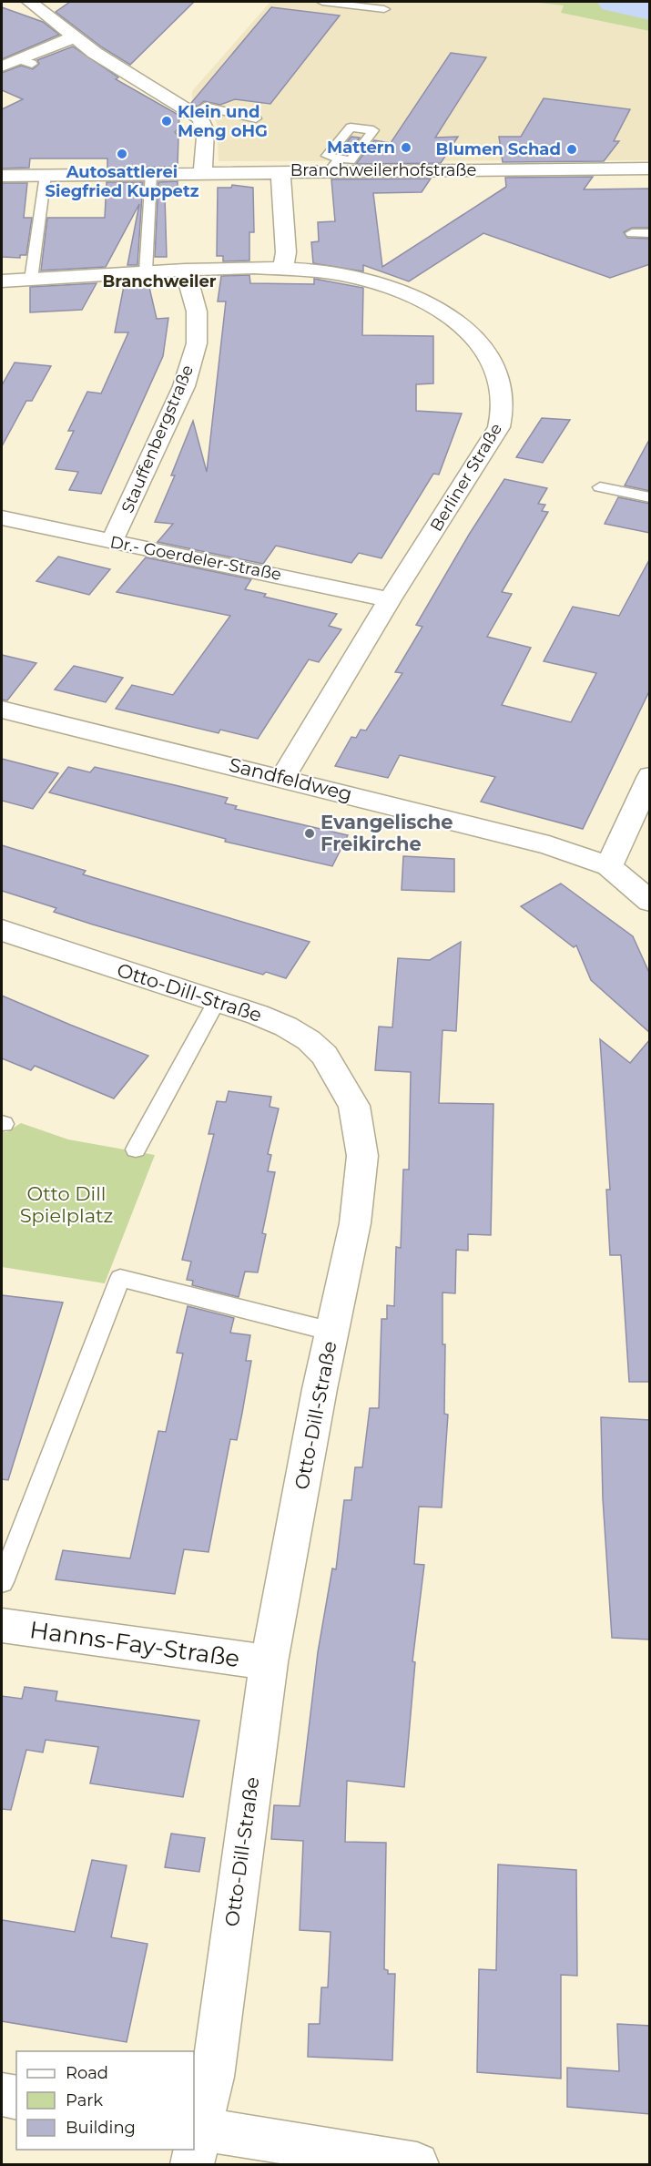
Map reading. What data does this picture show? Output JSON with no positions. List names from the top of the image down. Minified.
{"streets":{"street":["Branchweilerhofstraße","Stauffenbergstraße","Berliner Straße","Dr.- Goerdeler-Straße","Sandfeldweg","Otto-Dill-Straße","Hanns-Fay-Straße"]},"crossings":[["Branchweilerhofstraße","Berliner Straße"],["Stauffenbergstraße","Berliner Straße"],["Stauffenbergstraße","Dr.- Goerdeler-Straße"],["Berliner Straße","Dr.- Goerdeler-Straße"],["Berliner Straße","Sandfeldweg"],["Otto-Dill-Straße","Hanns-Fay-Straße"]],"districts":["Branchweiler"],"parks":["Otto Dill Spielplatz"],"places":["Klein und Meng oHG","Mattern","Blumen Schad","Autosattlerei Siegfried Kuppetz","Evangelische Freikirche"],"legend":["Road","Park","Building"]}
